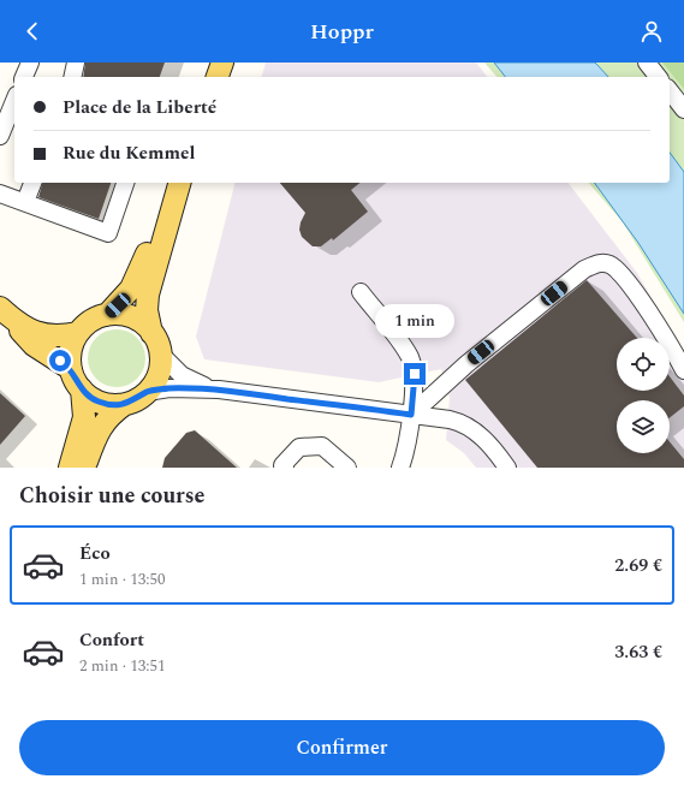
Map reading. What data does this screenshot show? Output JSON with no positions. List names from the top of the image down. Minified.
{"page":{"header":"Hoppr","banner":["Place de la Liberté","Rue du Kemmel"],"bubble":"1 min","heading":"Choisir une course","list":[{"name":"Éco","note":"1 min · 13:50","value":"2.69 €"},{"name":"Confort","note":"2 min · 13:51","value":"3.63 €"}],"buttons":"Confirmer"}}
